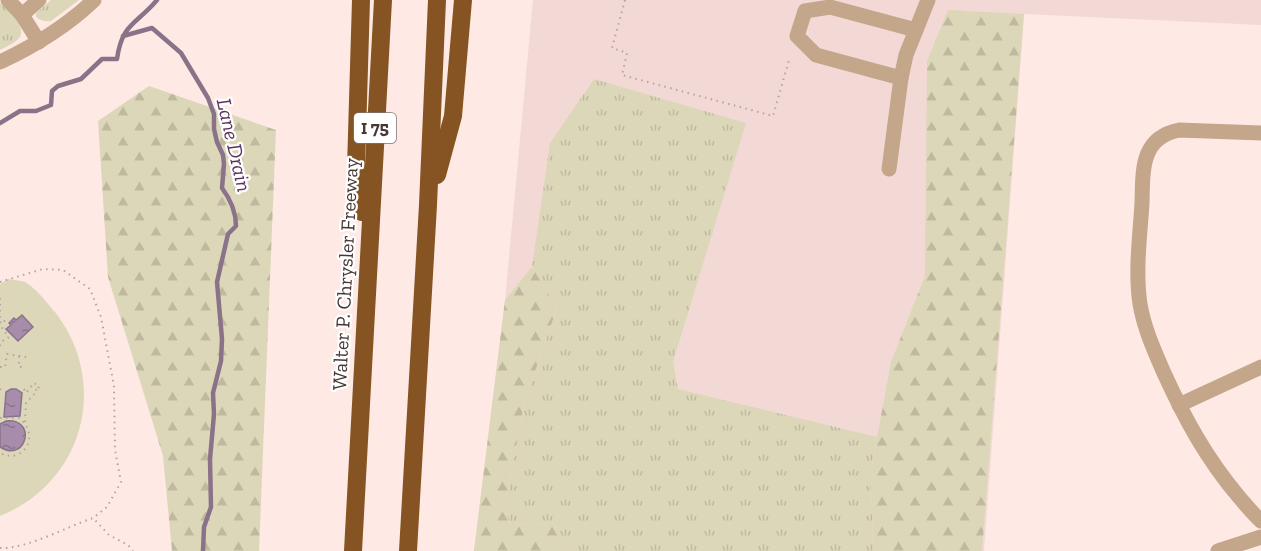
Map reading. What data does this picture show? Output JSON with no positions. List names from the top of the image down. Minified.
{"streets":{"highway":["I 75","Walter P. Chrysler Freeway"]},"water":["Lane Drain"]}
